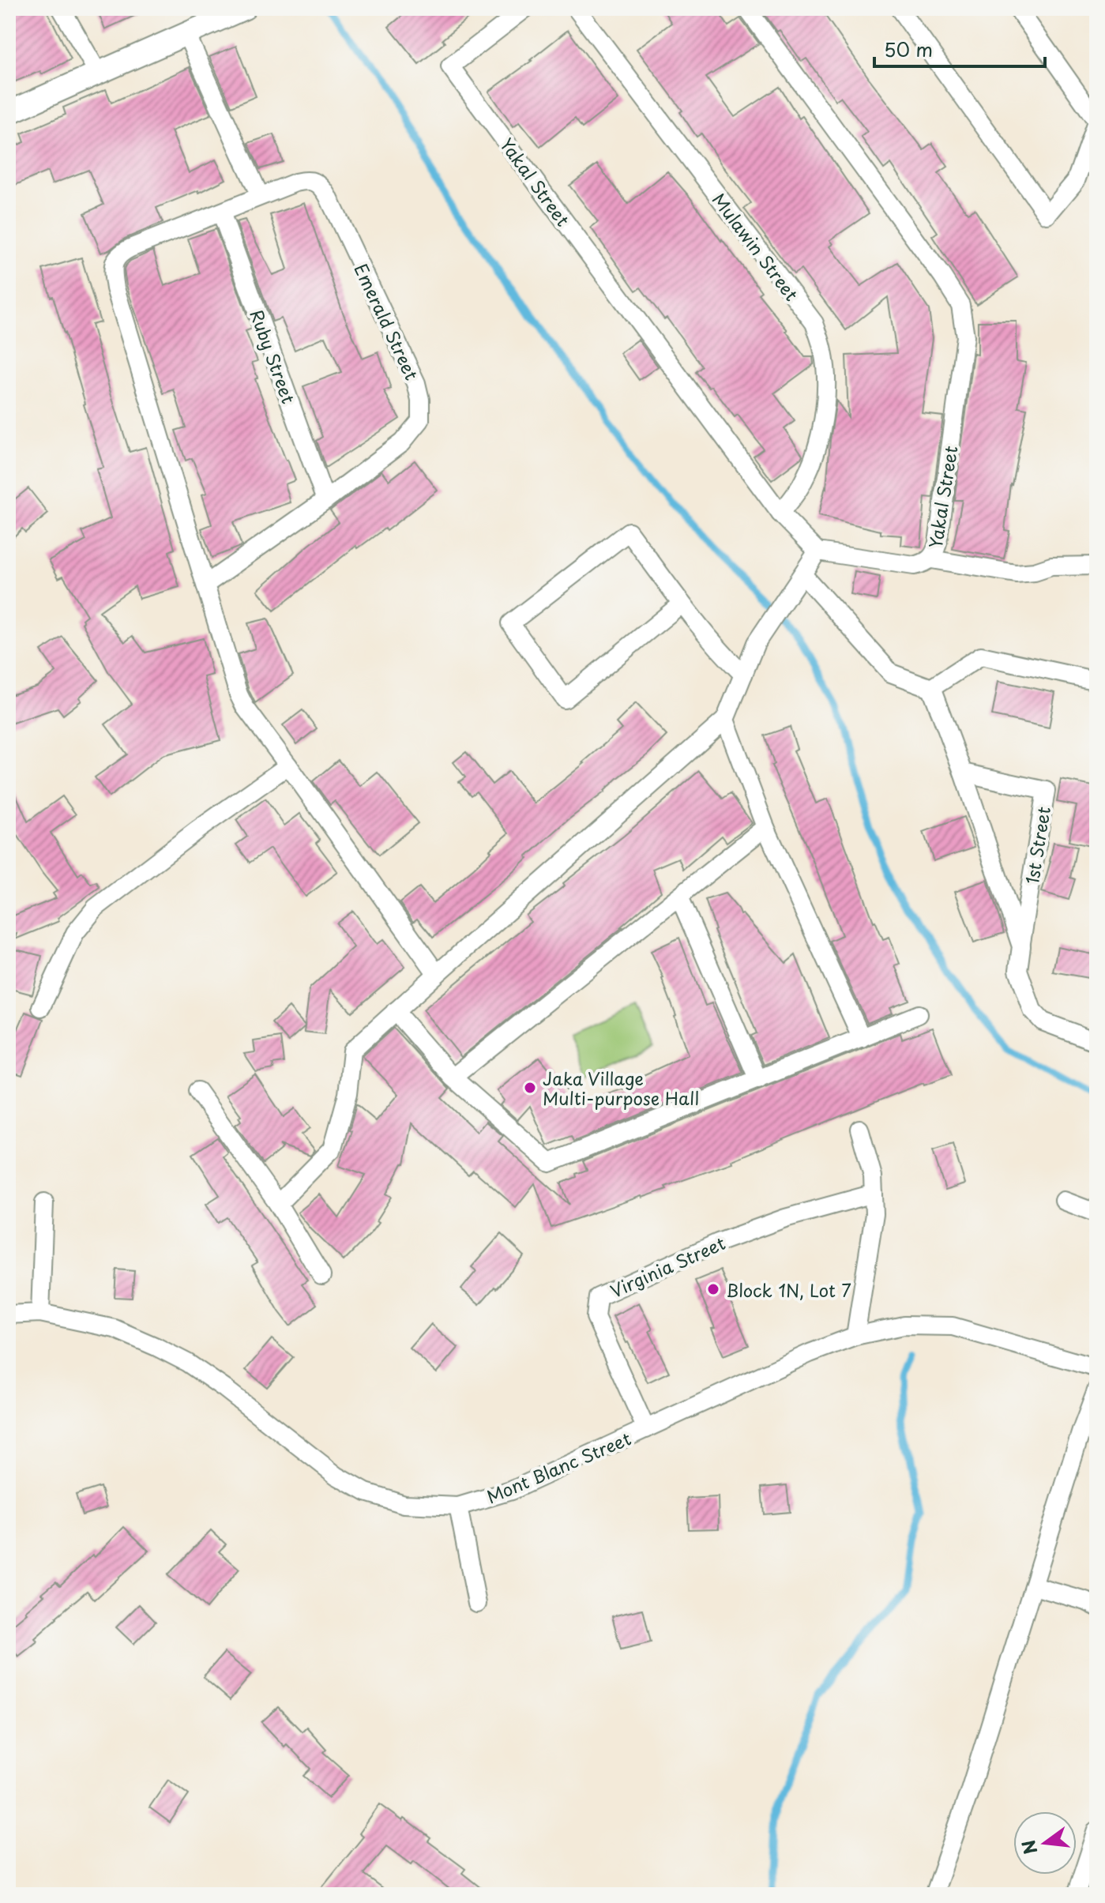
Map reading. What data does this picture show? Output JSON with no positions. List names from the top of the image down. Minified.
{"streets":{"street":["Yakal Street","Mulawin Street","Emerald Street","Ruby Street","1st Street","Virginia Street","Mont Blanc Street"]},"crossings":[["Yakal Street","Mulawin Street"],["Emerald Street","Ruby Street"],["Virginia Street","Mont Blanc Street"]],"places":["Jaka Village Multi-purpose Hall","Block 1N, Lot 7"],"scale_bar":"50 m","north":"left"}
